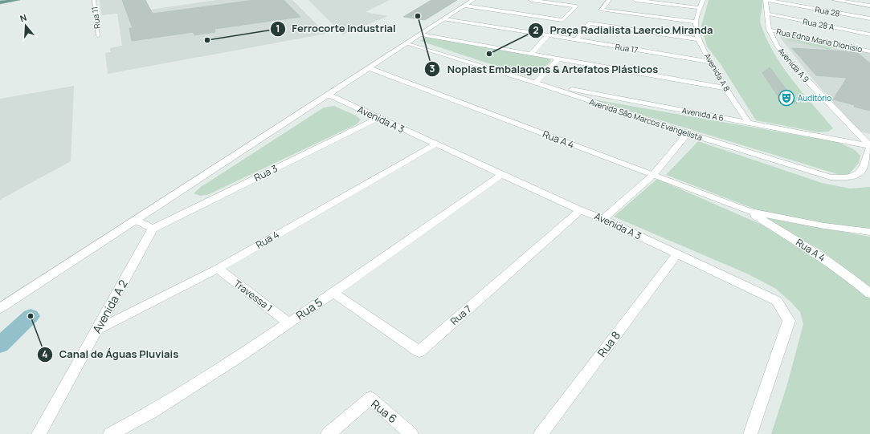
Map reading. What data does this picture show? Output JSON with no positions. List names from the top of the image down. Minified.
{"streets":{"street":["Rua 28","Rua 28 A","Rua Edna Maria Dionísio","Rua 17","Avenida A 9","Avenida A 8","Avenida A 6","Avenida A 3","Avenida São Marcos Evangelista","Rua A 4","Rua 3","Rua 4","Travessa 1","Avenida A 2","Rua 5","Rua 7","Rua 8","Rua 6"],"lane":["Rua 11"]},"crossings":[["Rua 28","Avenida A 9"],["Rua 28 A","Avenida A 9"],["Rua Edna Maria Dionísio","Avenida A 9"],["Rua 17","Avenida A 8"],["Avenida A 9","Avenida A 6"],["Avenida A 9","Avenida São Marcos Evangelista"],["Avenida A 8","Avenida A 6"],["Avenida A 6","Avenida São Marcos Evangelista"],["Avenida A 3","Rua 3"],["Avenida A 3","Rua 4"],["Avenida A 3","Rua 5"],["Avenida A 3","Rua 7"],["Avenida A 3","Rua 8"],["Rua 3","Avenida A 2"],["Rua 4","Travessa 1"],["Rua 4","Avenida A 2"],["Travessa 1","Rua 5"],["Rua 5","Rua 7"]],"places":{"other":["Noplast Embalagens & Artefatos Plásticos","Ferrocorte Industrial","Praça Radialista Laercio Miranda","Canal de Águas Pluviais"],"theatre":["Auditório"]},"north":"top"}
